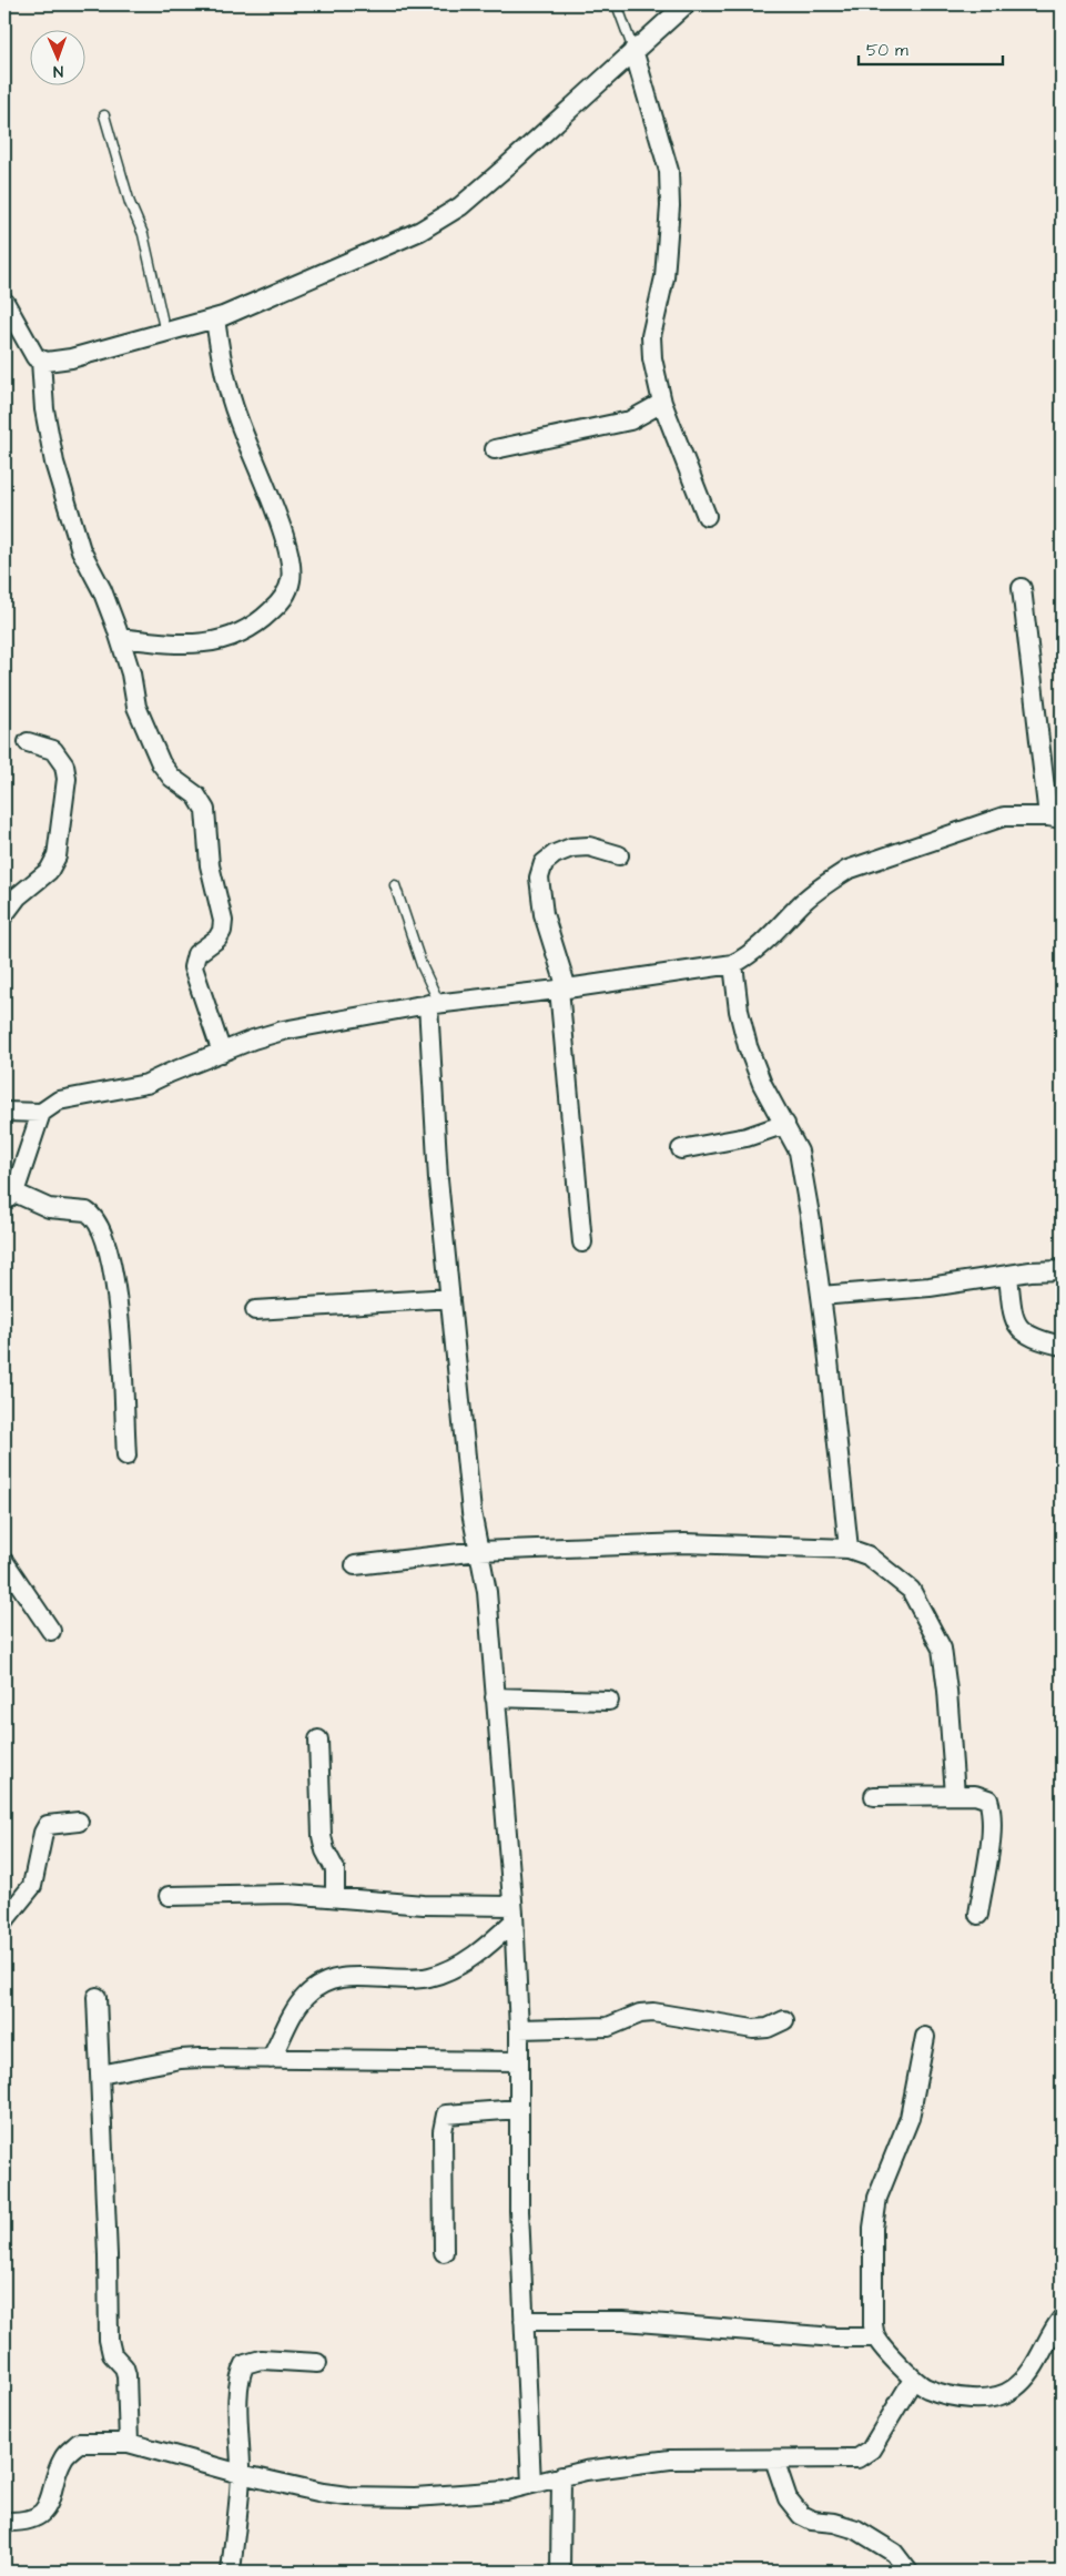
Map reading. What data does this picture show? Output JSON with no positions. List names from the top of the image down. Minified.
{"scale_bar":"50 m","north":"bottom"}
